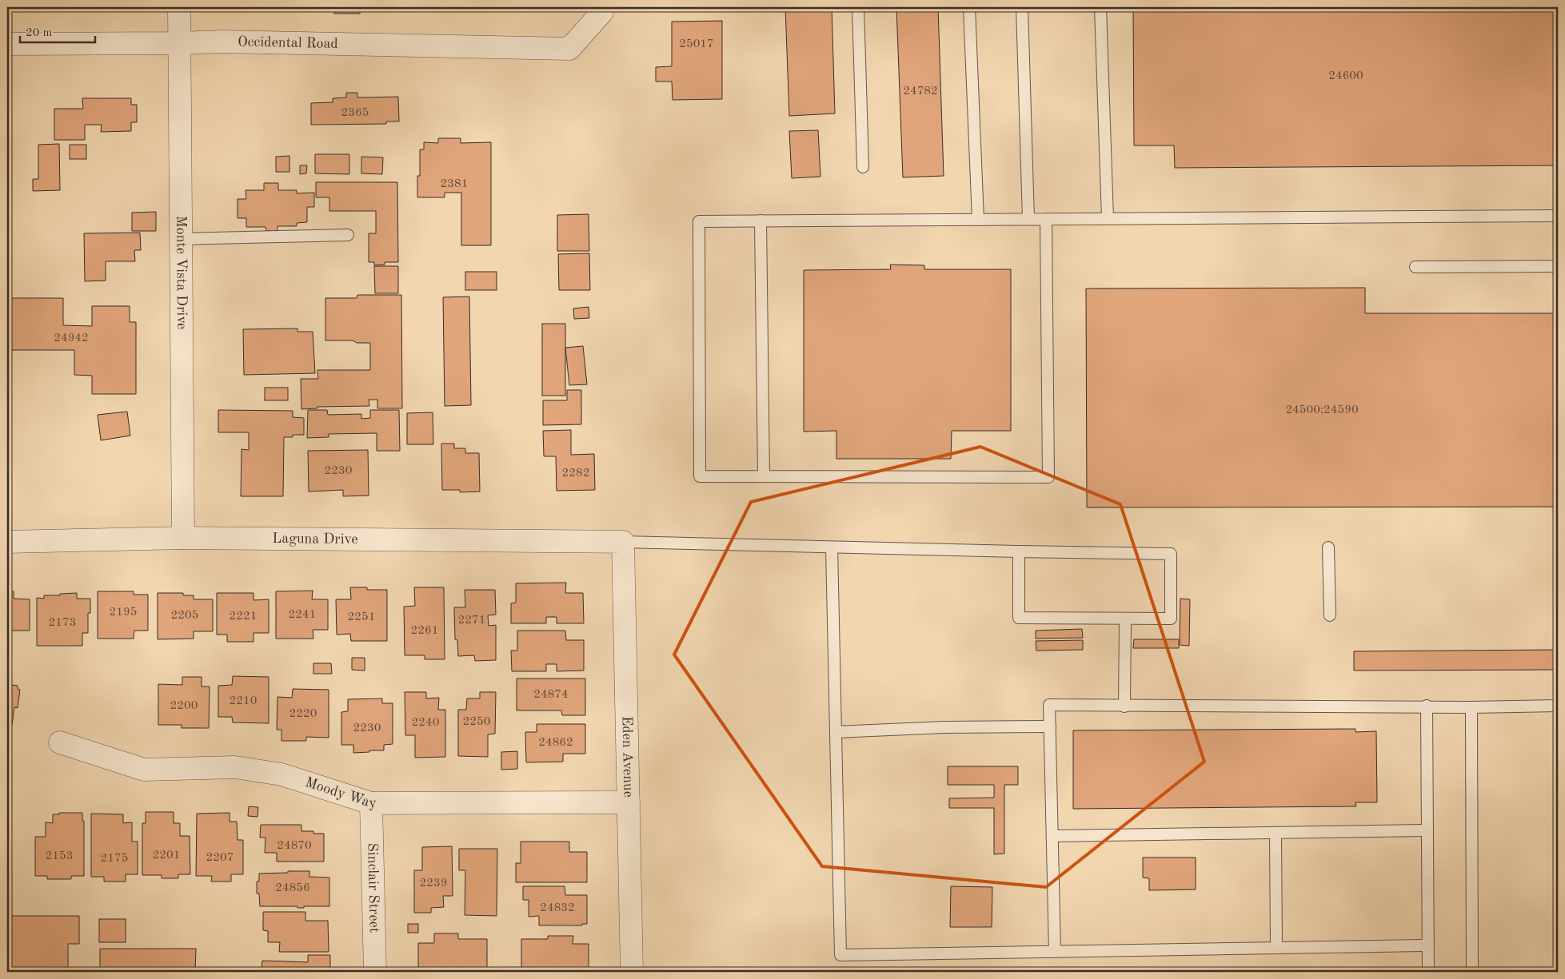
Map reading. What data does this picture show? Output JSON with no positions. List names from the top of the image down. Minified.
{"streets":{"street":["Occidental Road","Monte Vista Drive","Laguna Drive","Eden Avenue","Moody Way","Sinclair Street"]},"crossings":[["Occidental Road","Monte Vista Drive"],["Monte Vista Drive","Laguna Drive"],["Laguna Drive","Eden Avenue"],["Eden Avenue","Moody Way"],["Moody Way","Sinclair Street"]],"house_numbers":["25017","24600","24782","2365","2381","24942","24500;24590","2230","2282","2195","2241","2205","2221","2251","2271","2173","2261","24874","2210","2200","2220","2250","2240","2230","24862","24870","2201","2153","2207","2175","2239","24856","24832"],"scale_bar":"20 m"}
